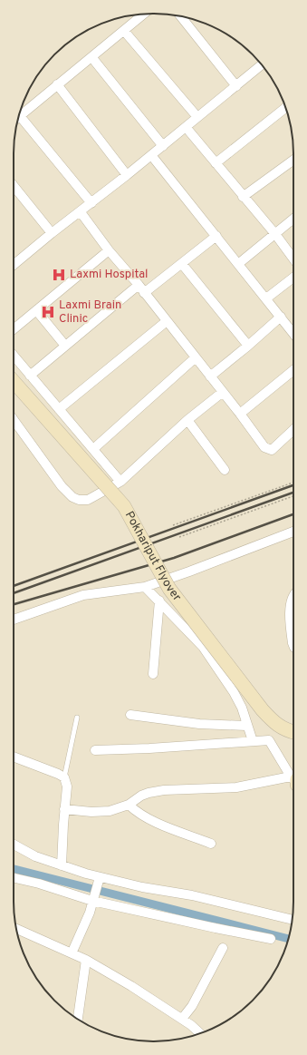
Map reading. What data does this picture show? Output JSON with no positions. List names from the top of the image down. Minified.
{"streets":{"main road":["Pokhariput Flyover"]},"places":{"hospital":["Laxmi Hospital","Laxmi Brain Clinic"]}}
